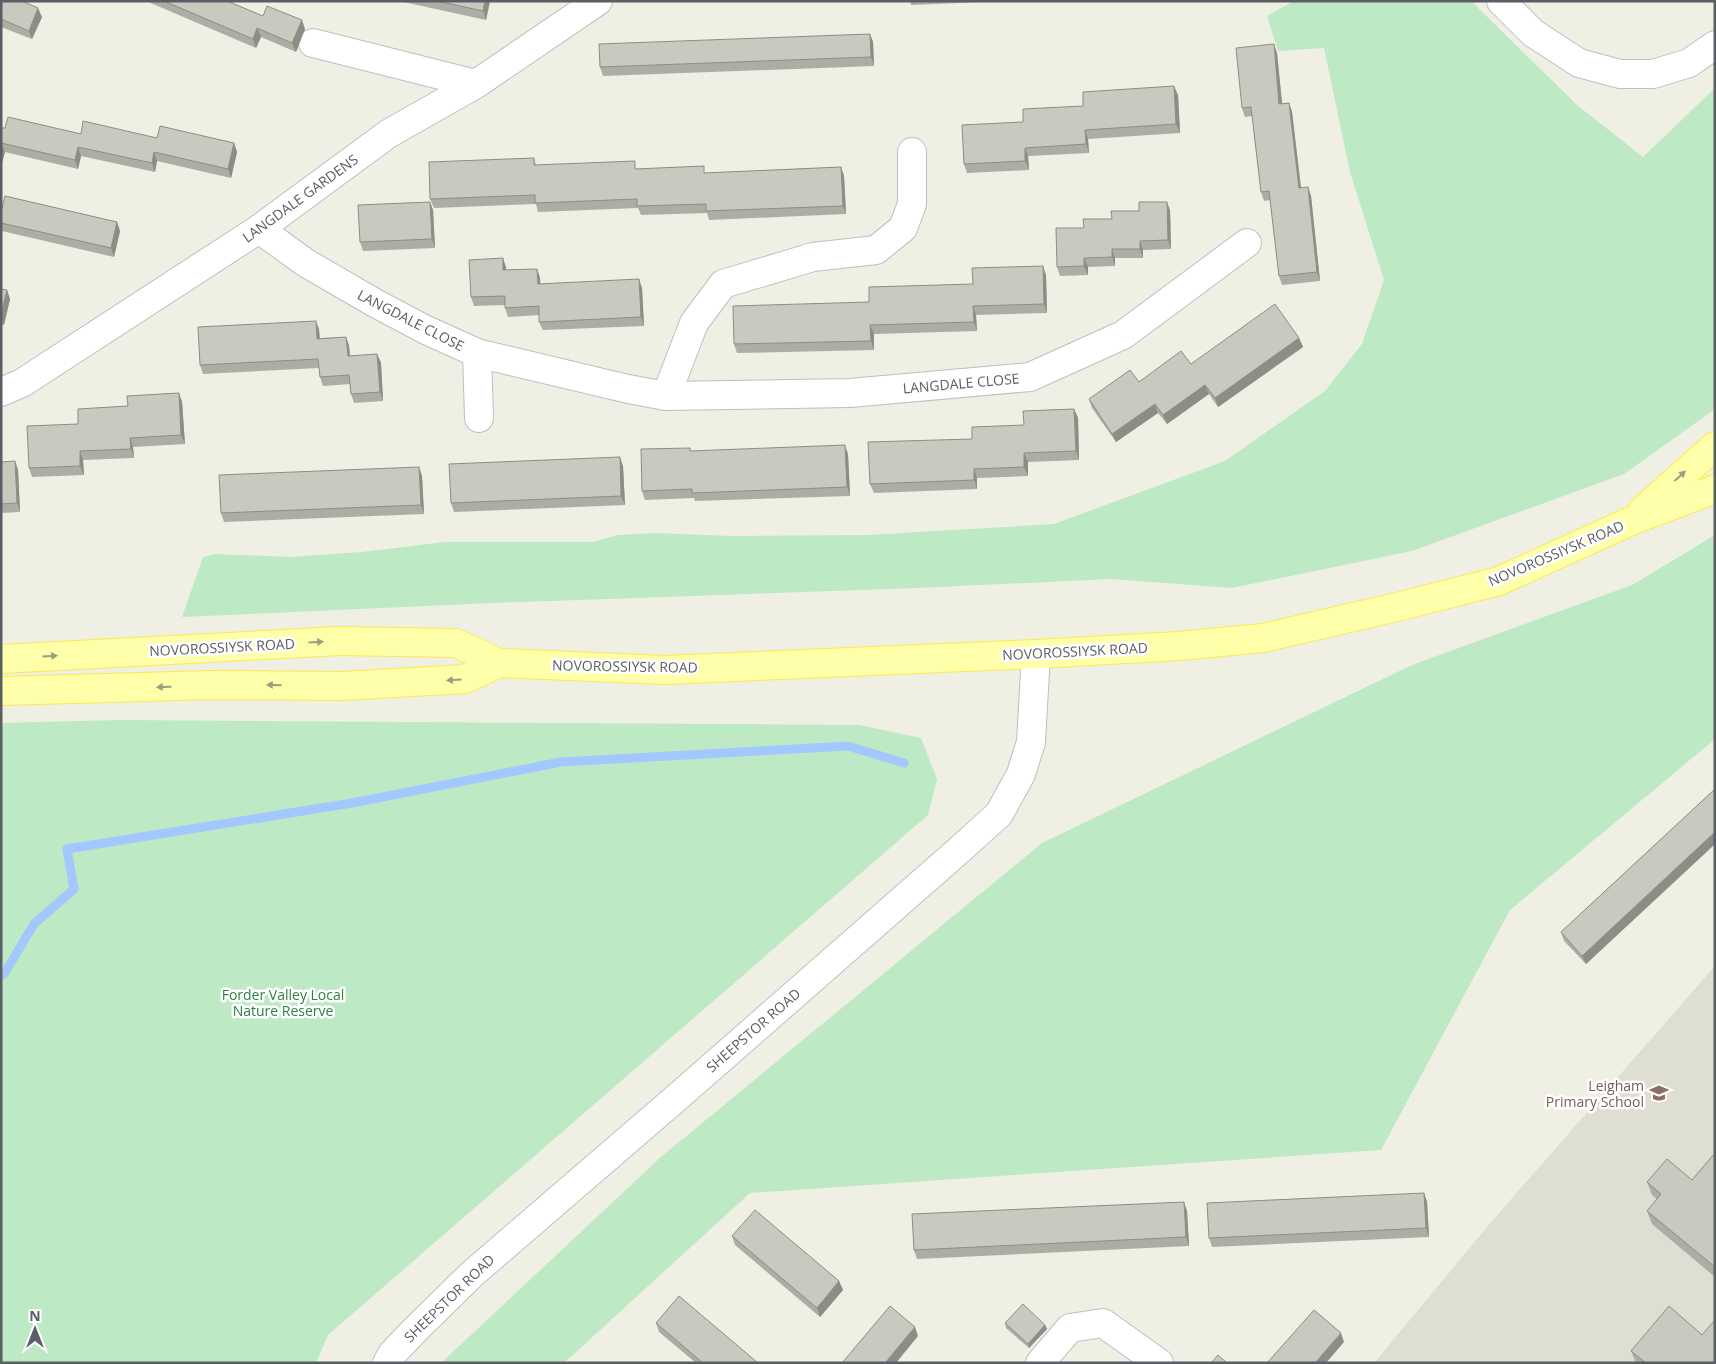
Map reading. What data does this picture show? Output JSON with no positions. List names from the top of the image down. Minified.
{"streets":{"main road":["NOVOROSSIYSK ROAD"],"street":["LANGDALE GARDENS","LANGDALE CLOSE","SHEEPSTOR ROAD"]},"crossings":[["LANGDALE GARDENS","LANGDALE CLOSE"],["NOVOROSSIYSK ROAD","SHEEPSTOR ROAD"]],"parks":["Forder Valley Local Nature Reserve"],"places":{"school or university":["Leigham Primary School"]},"north":"top"}
